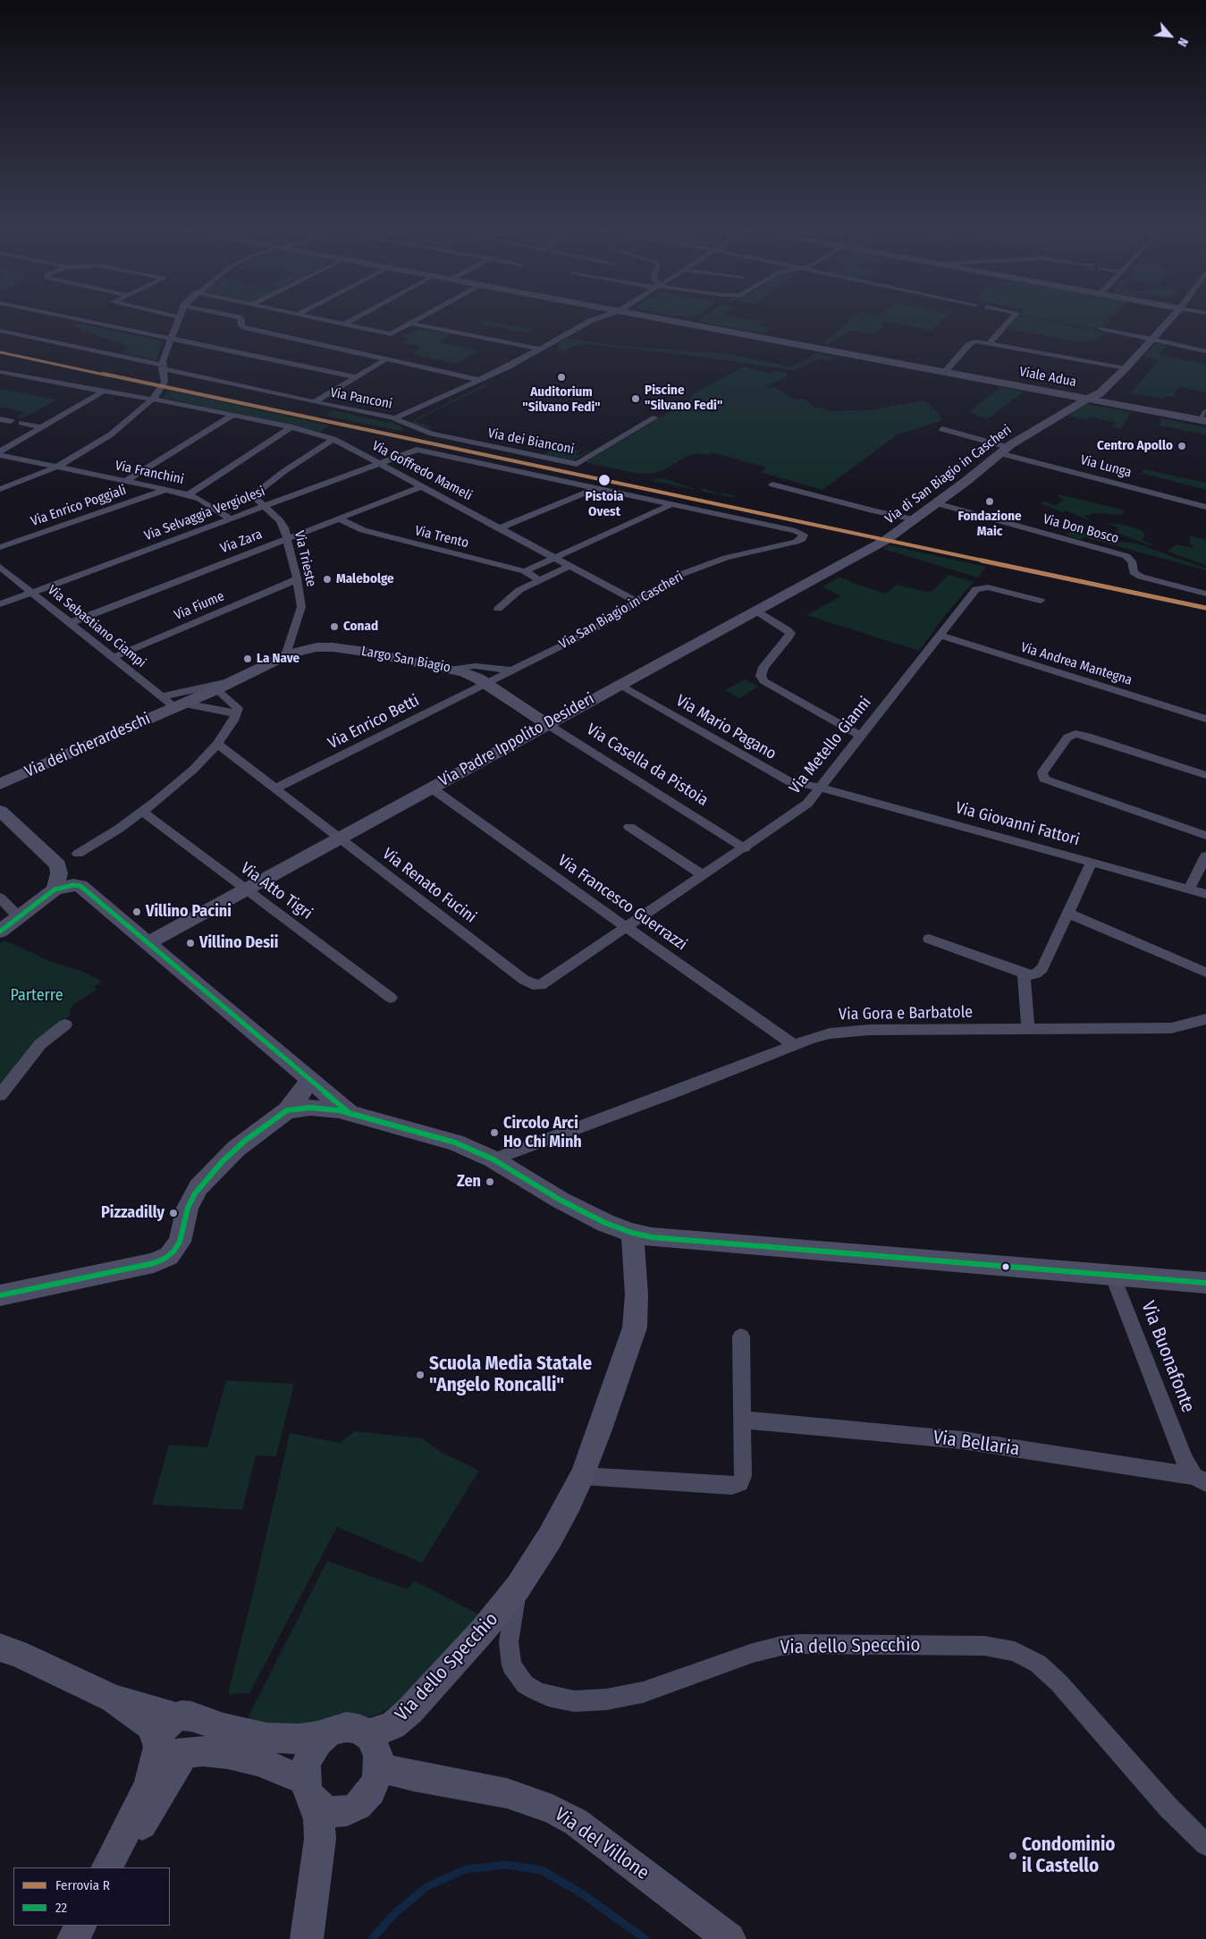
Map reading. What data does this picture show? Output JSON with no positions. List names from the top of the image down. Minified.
{"streets":{"street":["Viale Adua","Via Panconi","Via dei Bianconi","Via Lunga","Via Goffredo Mameli","Via Franchini","Via di San Biagio in Cascheri","Via Enrico Poggiali","Via Selvaggia Vergiolesi","Via Don Bosco","Via Trento","Via Zara","Via Trieste","Via Fiume","Via San Biagio in Cascheri","Via Sebastiano Ciampi","Largo San Biagio","Via Andrea Mantegna","Via Enrico Betti","Via Mario Pagano","Via Padre Ippolito Desideri","Via dei Gherardeschi","Via Metello Gianni","Via Casella da Pistoia","Via Giovanni Fattori","Via Renato Fucini","Via Atto Tigri","Via Francesco Guerrazzi","Via Gora e Barbatole","Via Buonafonte","Via Bellaria","Via dello Specchio","Via del Villone"]},"crossings":[["Viale Adua","Via di San Biagio in Cascheri"],["Via Panconi","Via dei Bianconi"],["Via Lunga","Via di San Biagio in Cascheri"],["Via Goffredo Mameli","Via Selvaggia Vergiolesi"],["Via Goffredo Mameli","Via Zara"],["Via Goffredo Mameli","Via San Biagio in Cascheri"],["Via Franchini","Via Enrico Poggiali"],["Via Franchini","Via Selvaggia Vergiolesi"],["Via di San Biagio in Cascheri","Via Don Bosco"],["Via di San Biagio in Cascheri","Via Padre Ippolito Desideri"],["Via Selvaggia Vergiolesi","Via Trieste"],["Via Selvaggia Vergiolesi","Via Sebastiano Ciampi"],["Via Trento","Via Zara"],["Via Zara","Via Trieste"],["Via Zara","Via Sebastiano Ciampi"],["Via Trieste","Via Fiume"],["Via Trieste","Largo San Biagio"],["Via Fiume","Via Sebastiano Ciampi"],["Via San Biagio in Cascheri","Largo San Biagio"],["Via San Biagio in Cascheri","Via Enrico Betti"],["Via San Biagio in Cascheri","Via Casella da Pistoia"],["Via Sebastiano Ciampi","Via dei Gherardeschi"],["Largo San Biagio","Via Enrico Betti"],["Largo San Biagio","Via Casella da Pistoia"],["Via Andrea Mantegna","Via Metello Gianni"],["Via Enrico Betti","Via Casella da Pistoia"],["Via Enrico Betti","Via Renato Fucini"],["Via Mario Pagano","Via Padre Ippolito Desideri"],["Via Mario Pagano","Via Metello Gianni"],["Via Mario Pagano","Via Giovanni Fattori"],["Via Padre Ippolito Desideri","Via Casella da Pistoia"],["Via Padre Ippolito Desideri","Via Renato Fucini"],["Via Padre Ippolito Desideri","Via Atto Tigri"],["Via Padre Ippolito Desideri","Via Francesco Guerrazzi"],["Via Metello Gianni","Via Casella da Pistoia"],["Via Metello Gianni","Via Giovanni Fattori"],["Via Metello Gianni","Via Renato Fucini"],["Via Metello Gianni","Via Francesco Guerrazzi"],["Via Renato Fucini","Via Francesco Guerrazzi"],["Via Francesco Guerrazzi","Via Gora e Barbatole"],["Via Buonafonte","Via Bellaria"],["Via dello Specchio","Via del Villone"]],"parks":["Parterre"],"places":["Auditorium \"Silvano Fedi\"","Piscine \"Silvano Fedi\"","Centro Apollo","Pistoia Ovest","Fondazione Maic","Malebolge","Conad","La Nave","Villino Pacini","Villino Desii","Circolo Arci Ho Chi Minh","Zen","Pizzadilly","Scuola Media Statale \"Angelo Roncalli\"","Condominio il Castello"],"lines":["rail line R","transit line 22"],"legend":["Ferrovia R","22"],"north":"bottom right"}
